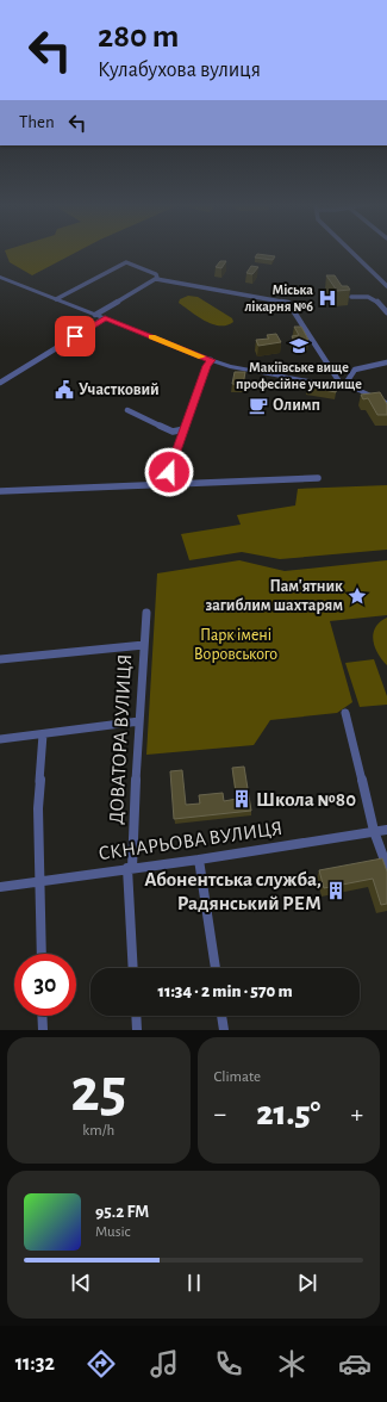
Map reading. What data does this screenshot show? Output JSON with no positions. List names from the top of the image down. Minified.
{"streets":{"street":["ДОВАТОРА ВУЛИЦЯ","СКНАРЬОВА ВУЛИЦЯ"]},"crossings":[["ДОВАТОРА ВУЛИЦЯ","СКНАРЬОВА ВУЛИЦЯ"]],"parks":["Парк імені Воровського"],"places":{"hospital":["Міська лікарня №6"],"school or university":["Макіївське вище професійне училище"],"public building":["Участковий"],"cafe":["Олимп"],"place":["Пам'ятник загиблим шахтарям"],"building":["Школа №80","Абонентська служба, Радянський РЕМ"]},"page":{"turn":["280 m","Кулабухова вулиця"],"then":"Then","limit":"30","trip":"11:34 · 2 min · 570 m","tile":[["25","km/h"],"Climate"],"heat":["−","21.5°","+"],"song":["95.2 FM","Music"],"tabs":"11:32"}}
